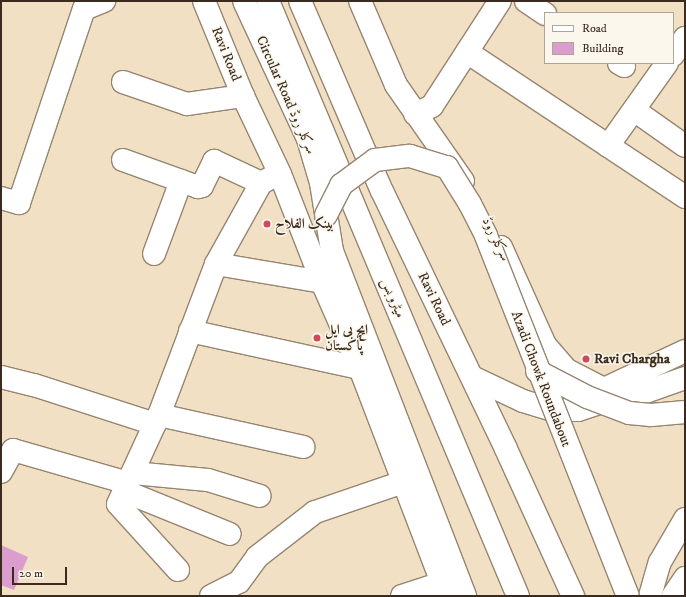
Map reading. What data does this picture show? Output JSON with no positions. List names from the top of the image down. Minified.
{"streets":{"main road":["Ravi Road","Circular Road سرکلر روڈ","سرکلر روڈ","میٹرو بس","Azadi Chowk Roundabout"]},"places":["بینک الفلاح","ایچ بی ایل پاکستان","Ravi Chargha"],"legend":["Road","Building"],"scale_bar":"20 m"}
